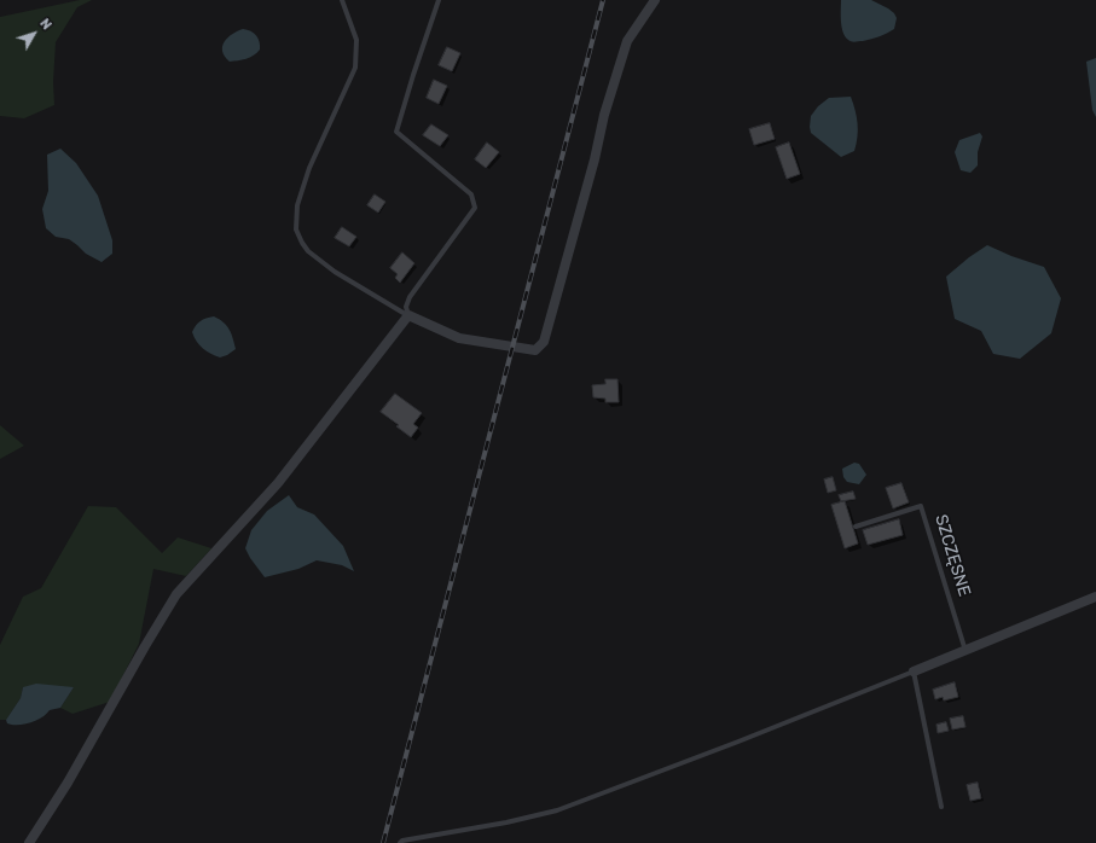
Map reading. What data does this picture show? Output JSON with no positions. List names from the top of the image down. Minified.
{"streets":{"lane":["SZCZĘSNE"]},"north":"top right"}
